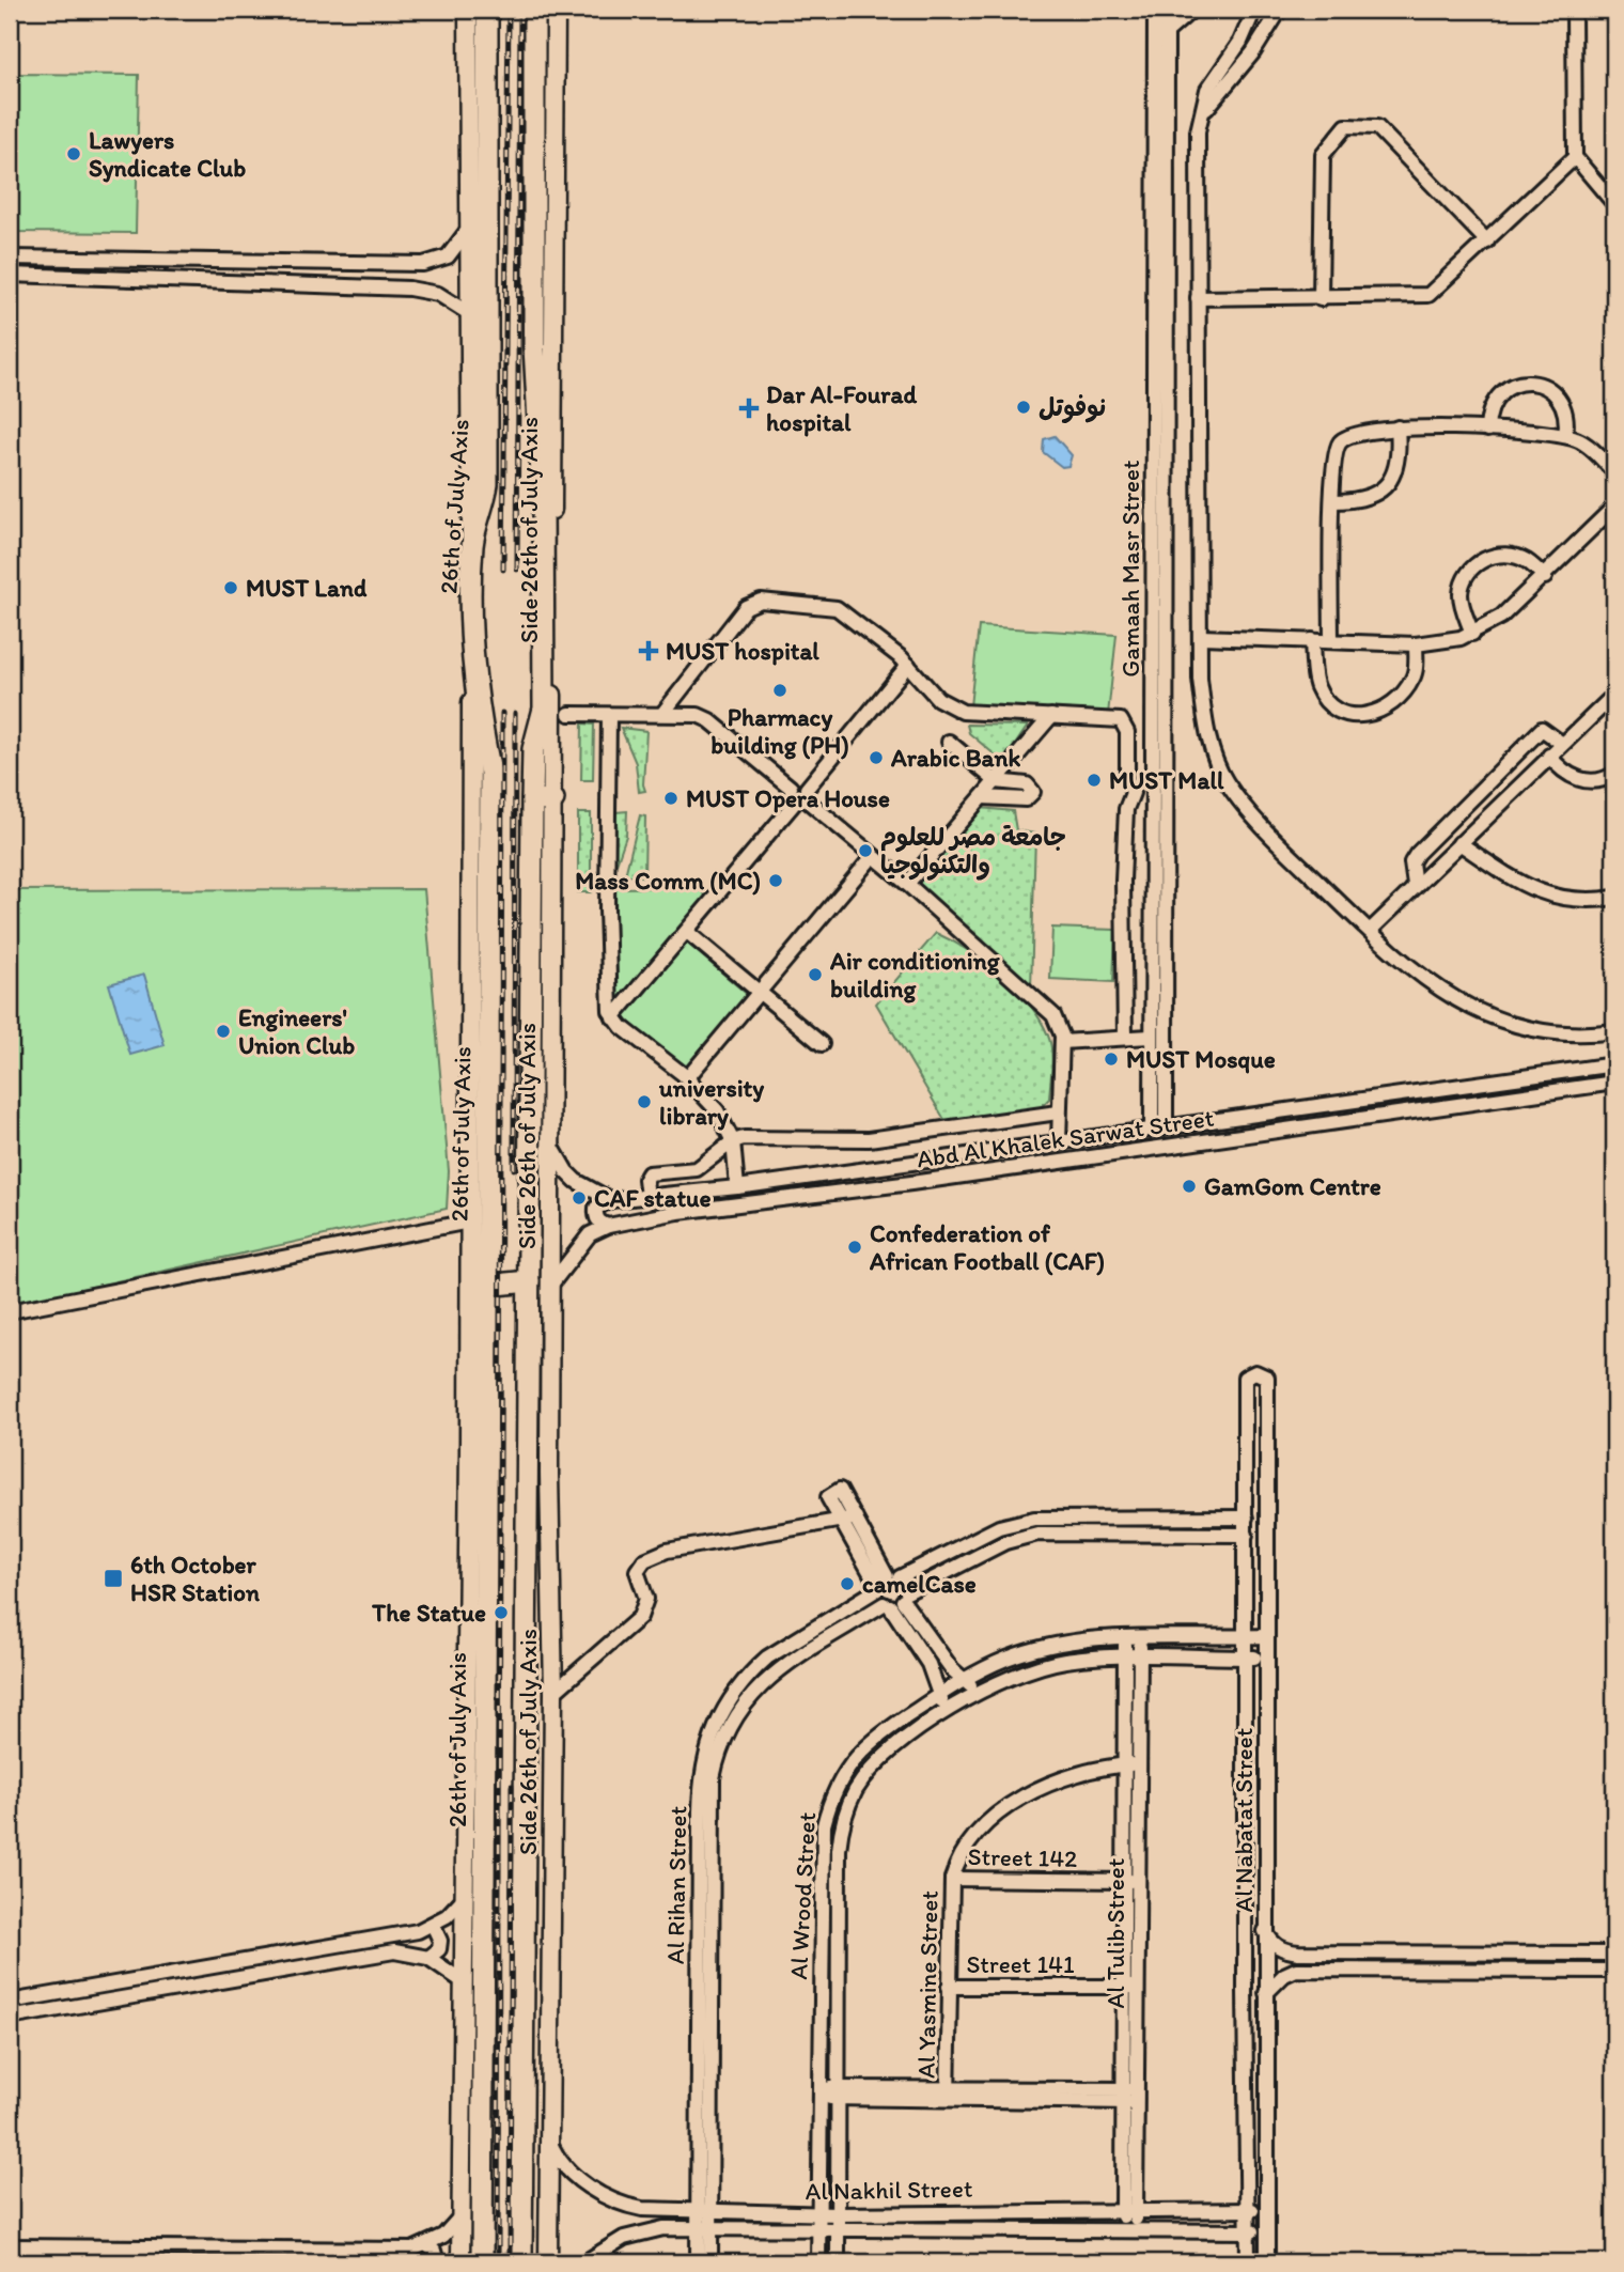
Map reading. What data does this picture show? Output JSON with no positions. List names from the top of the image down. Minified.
{"streets":{"highway":["26th of July Axis"],"main road":["Side 26th of July Axis"],"street":["Gamaah Masr Street","Abd Al Khalek Sarwat Street","Al Nabatat Street","Street 142","Al Rihan Street","Al Wrood Street","Al Tulib Street","Street 141","Al Yasmine Street","Al Nakhil Street"]},"crossings":[["Side 26th of July Axis","Abd Al Khalek Sarwat Street"],["Side 26th of July Axis","Al Nakhil Street"],["Gamaah Masr Street","Abd Al Khalek Sarwat Street"],["Al Nabatat Street","Al Rihan Street"],["Al Nabatat Street","Al Wrood Street"],["Al Nabatat Street","Al Nakhil Street"],["Street 142","Al Tulib Street"],["Street 142","Al Yasmine Street"],["Al Rihan Street","Al Nakhil Street"],["Al Wrood Street","Al Tulib Street"],["Al Wrood Street","Al Nakhil Street"],["Al Tulib Street","Street 141"],["Al Tulib Street","Al Yasmine Street"],["Al Tulib Street","Al Nakhil Street"],["Street 141","Al Yasmine Street"]],"places":{"other":["Lawyers Syndicate Club","نوفوتل","MUST Land","Pharmacy building (PH)","Arabic Bank","MUST Mall","MUST Opera House","جامعة مصر للعلوم والتكنولوجيا","Mass Comm (MC)","Air conditioning building","Engineers' Union Club","MUST Mosque","university library","GamGom Centre","CAF statue","Confederation of African Football (CAF)","camelCase","The Statue"],"health":["Dar Al-Fourad hospital","MUST hospital"],"transit":["6th October HSR Station"]}}
